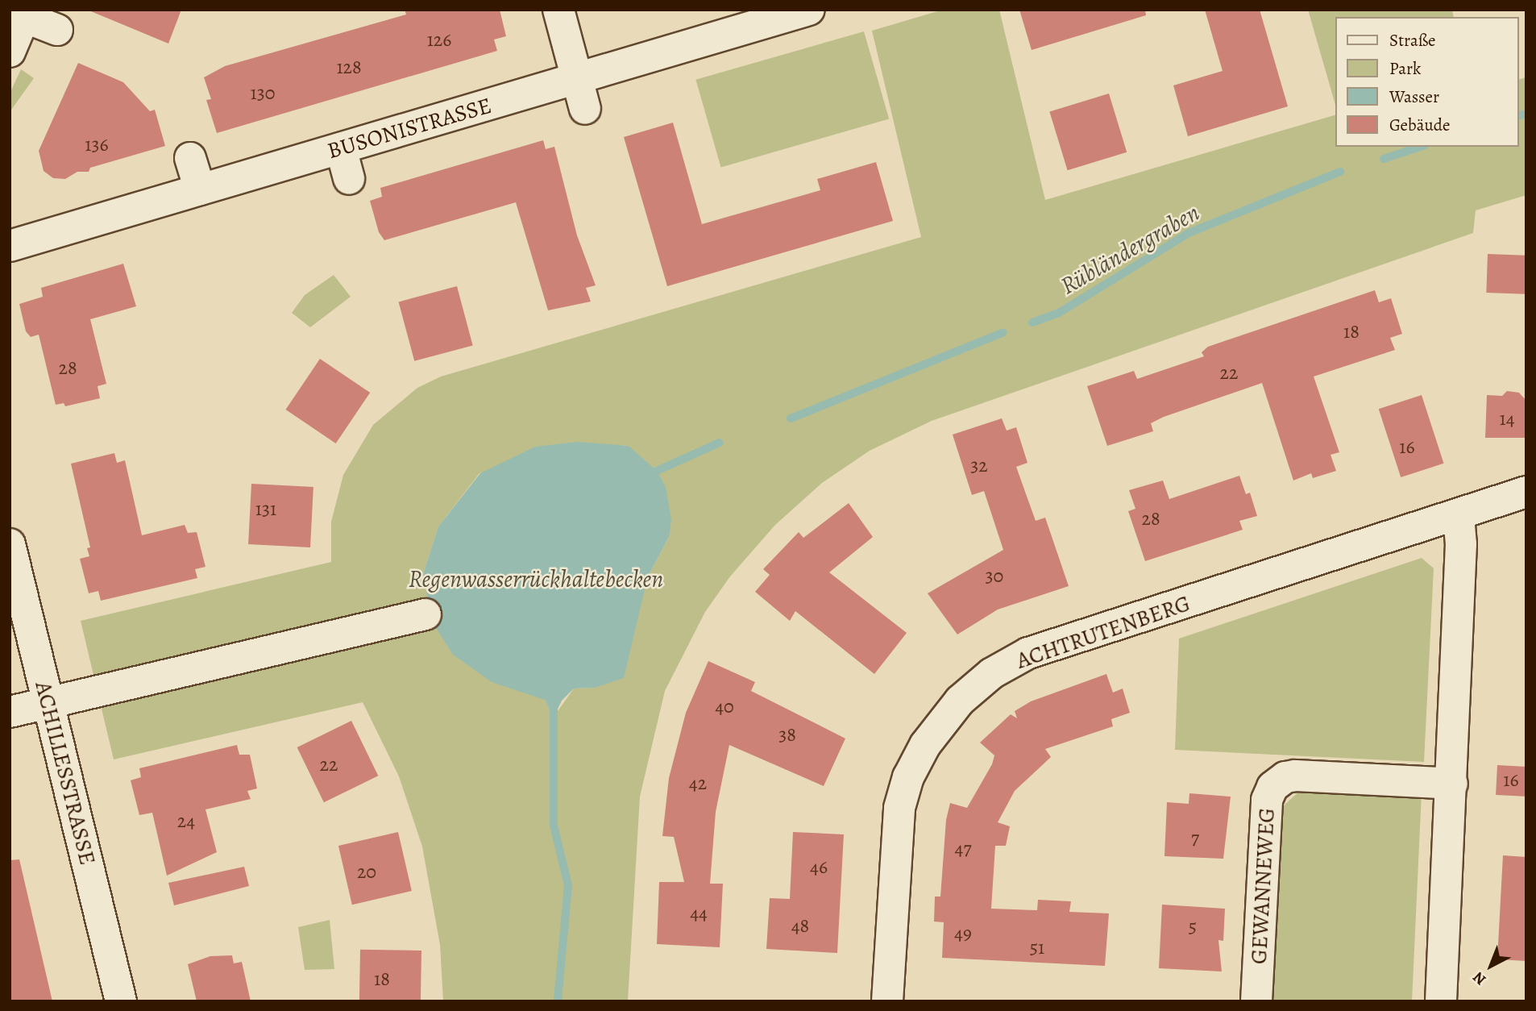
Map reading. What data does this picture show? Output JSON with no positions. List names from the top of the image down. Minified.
{"streets":{"street":["BUSONISTRASSE","ACHTRUTENBERG","ACHILLESSTRASSE","GEWANNEWEG"]},"water":["Rübländergraben","Regenwasserrückhaltebecken"],"house_numbers":["126","128","130","136","18","28","22","14","16","32","131","28","30","40","38","22","16","42","24","7","47","46","20","44","48","5","49","51","18"],"legend":["Straße","Park","Wasser","Gebäude"],"north":"bottom left"}
